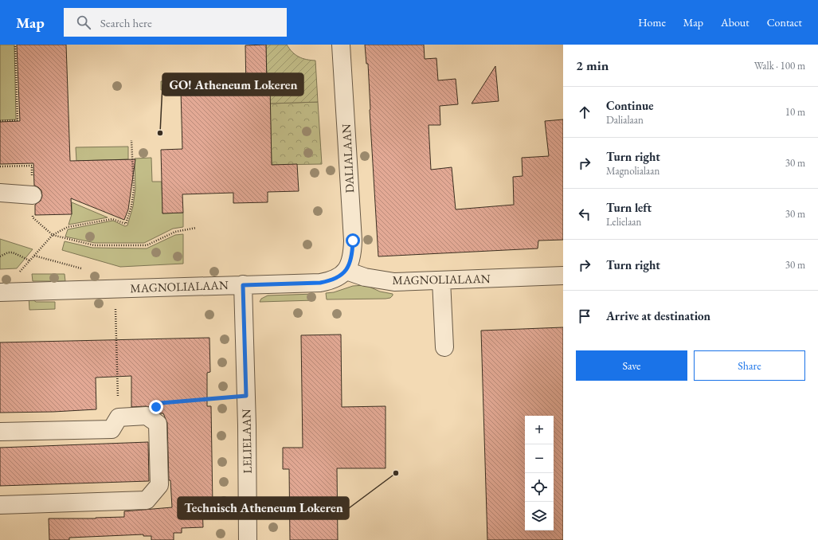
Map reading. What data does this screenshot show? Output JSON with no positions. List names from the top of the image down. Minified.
{"streets":{"street":["DALIALAAN","MAGNOLIALAAN","LELIELAAN"]},"crossings":[["DALIALAAN","MAGNOLIALAAN"],["MAGNOLIALAAN","LELIELAAN"]],"places":["GO! Atheneum Lokeren","Technisch Atheneum Lokeren"],"page":{"header":"Map","search":"Search here","nav":["Home","Map","About","Contact"],"heading":["2 min","Walk · 100 m"],"list":[["Continue","Dalialaan","10 m"],["Turn right","Magnolialaan","30 m"],["Turn left","Lelielaan","30 m"],["Turn right","30 m"],"Arrive at destination"],"buttons":["Save","Share"],"map_buttons":["+","−"]}}
